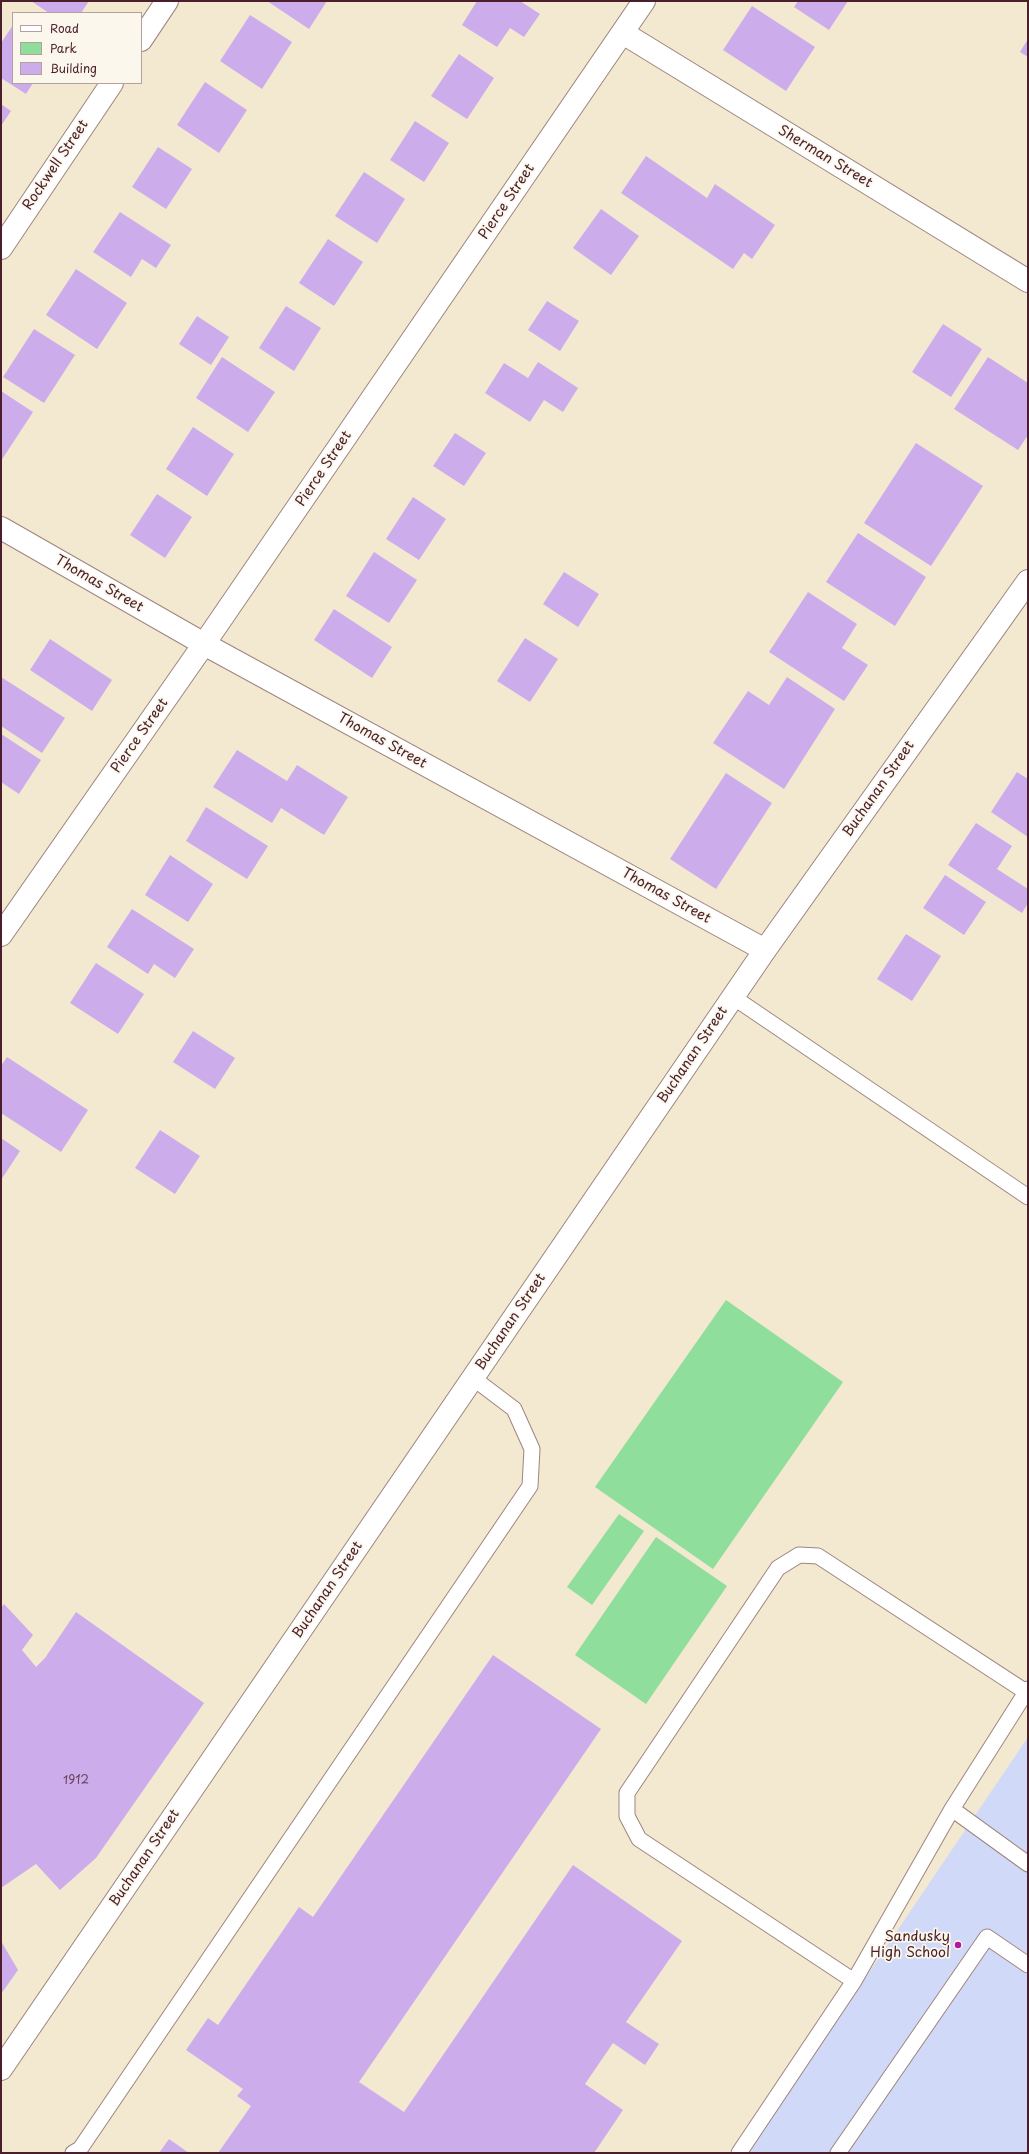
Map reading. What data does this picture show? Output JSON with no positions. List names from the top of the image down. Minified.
{"streets":{"street":["Sherman Street","Rockwell Street","Pierce Street","Thomas Street","Buchanan Street"]},"crossings":[["Sherman Street","Pierce Street"],["Pierce Street","Thomas Street"],["Thomas Street","Buchanan Street"]],"places":["Sandusky High School"],"house_numbers":["1912"],"legend":["Road","Park","Building"]}
